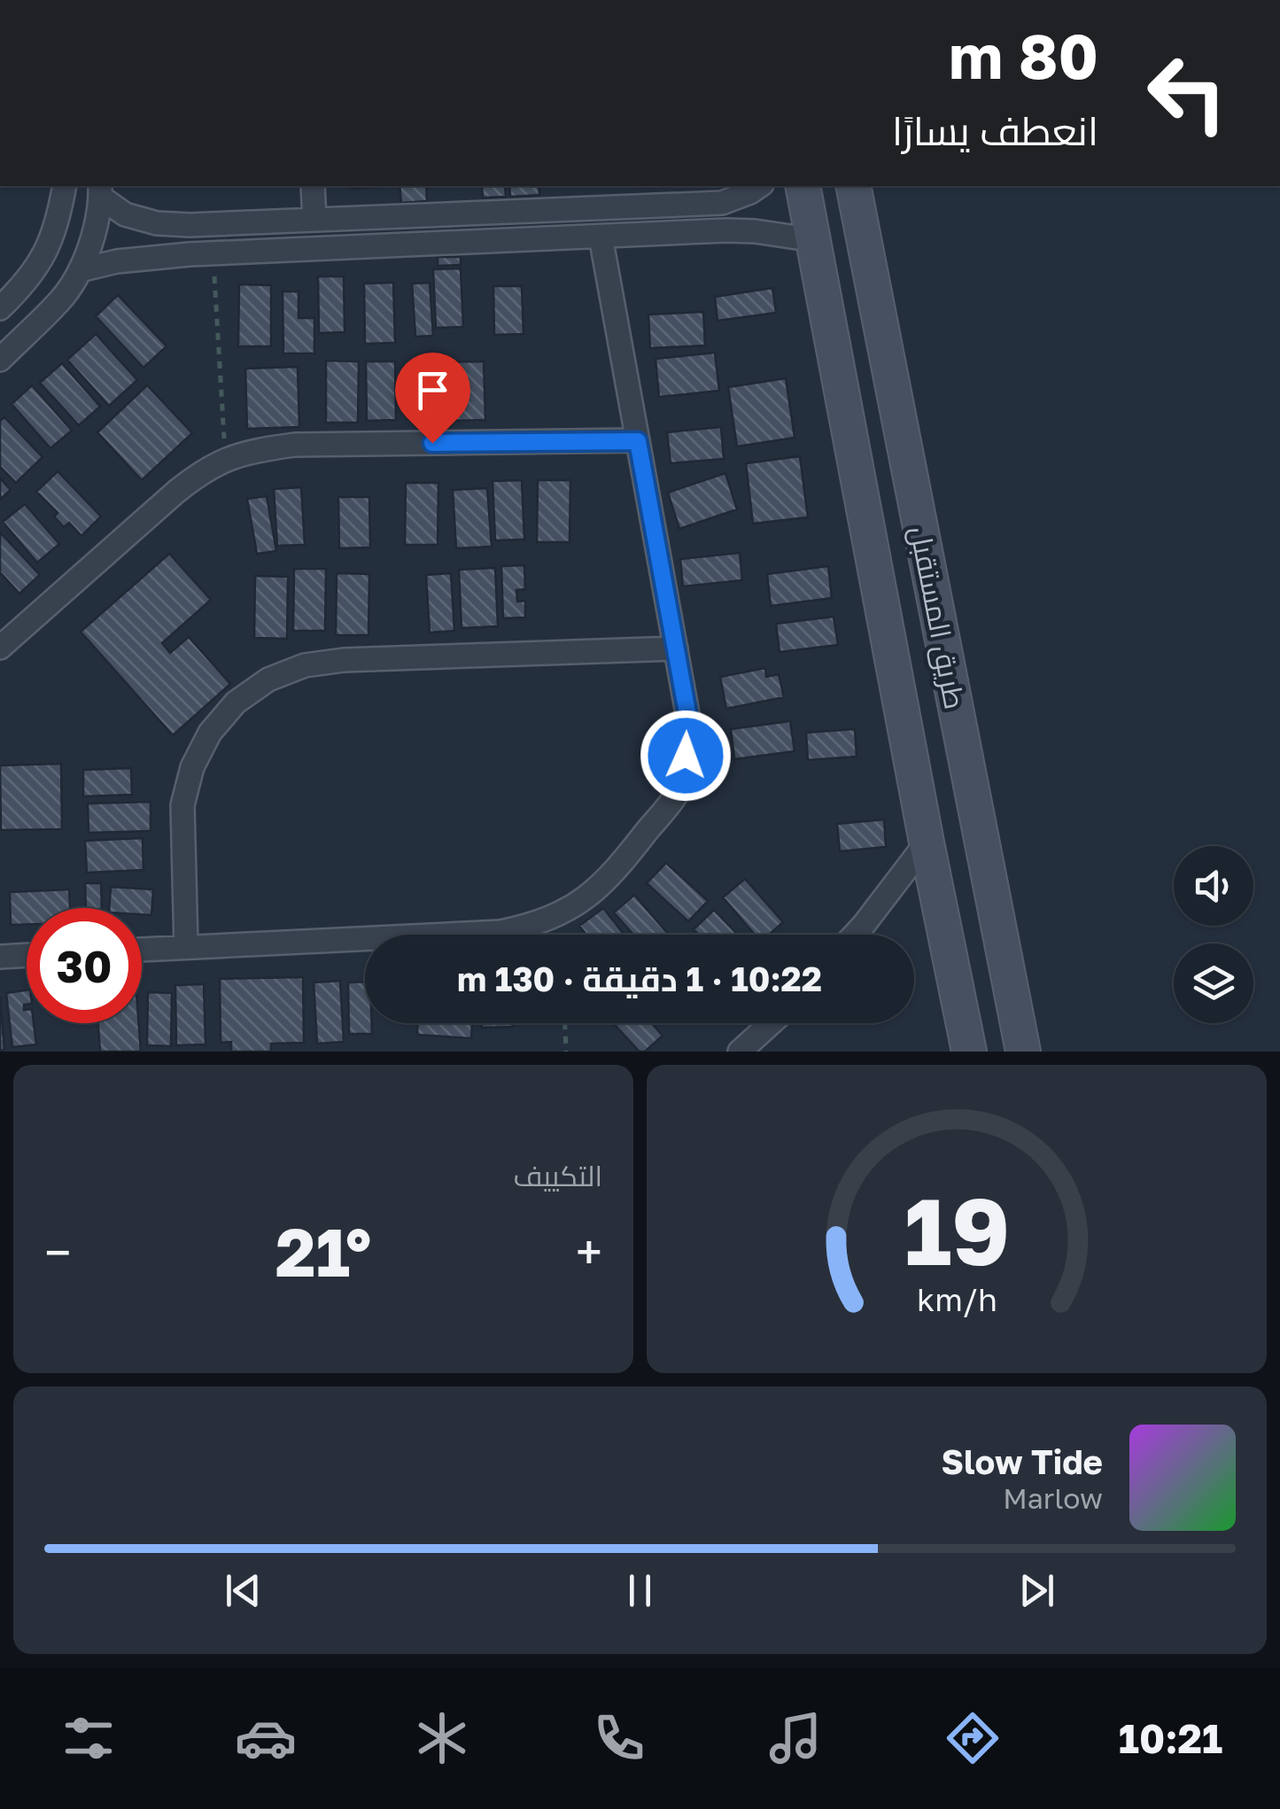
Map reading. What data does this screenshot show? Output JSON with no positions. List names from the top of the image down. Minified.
{"streets":{"street":["طريق المستقبل"]},"page":{"turn":["80 m","انعطف يسارًا"],"limit":"30","trip":"10:22 · 1 دقيقة · 130 m","tile":"التكييف","heat":["−","21°","+"],"song":["Slow Tide","Marlow"],"tabs":"10:21","gauge":["19","km/h"]}}
